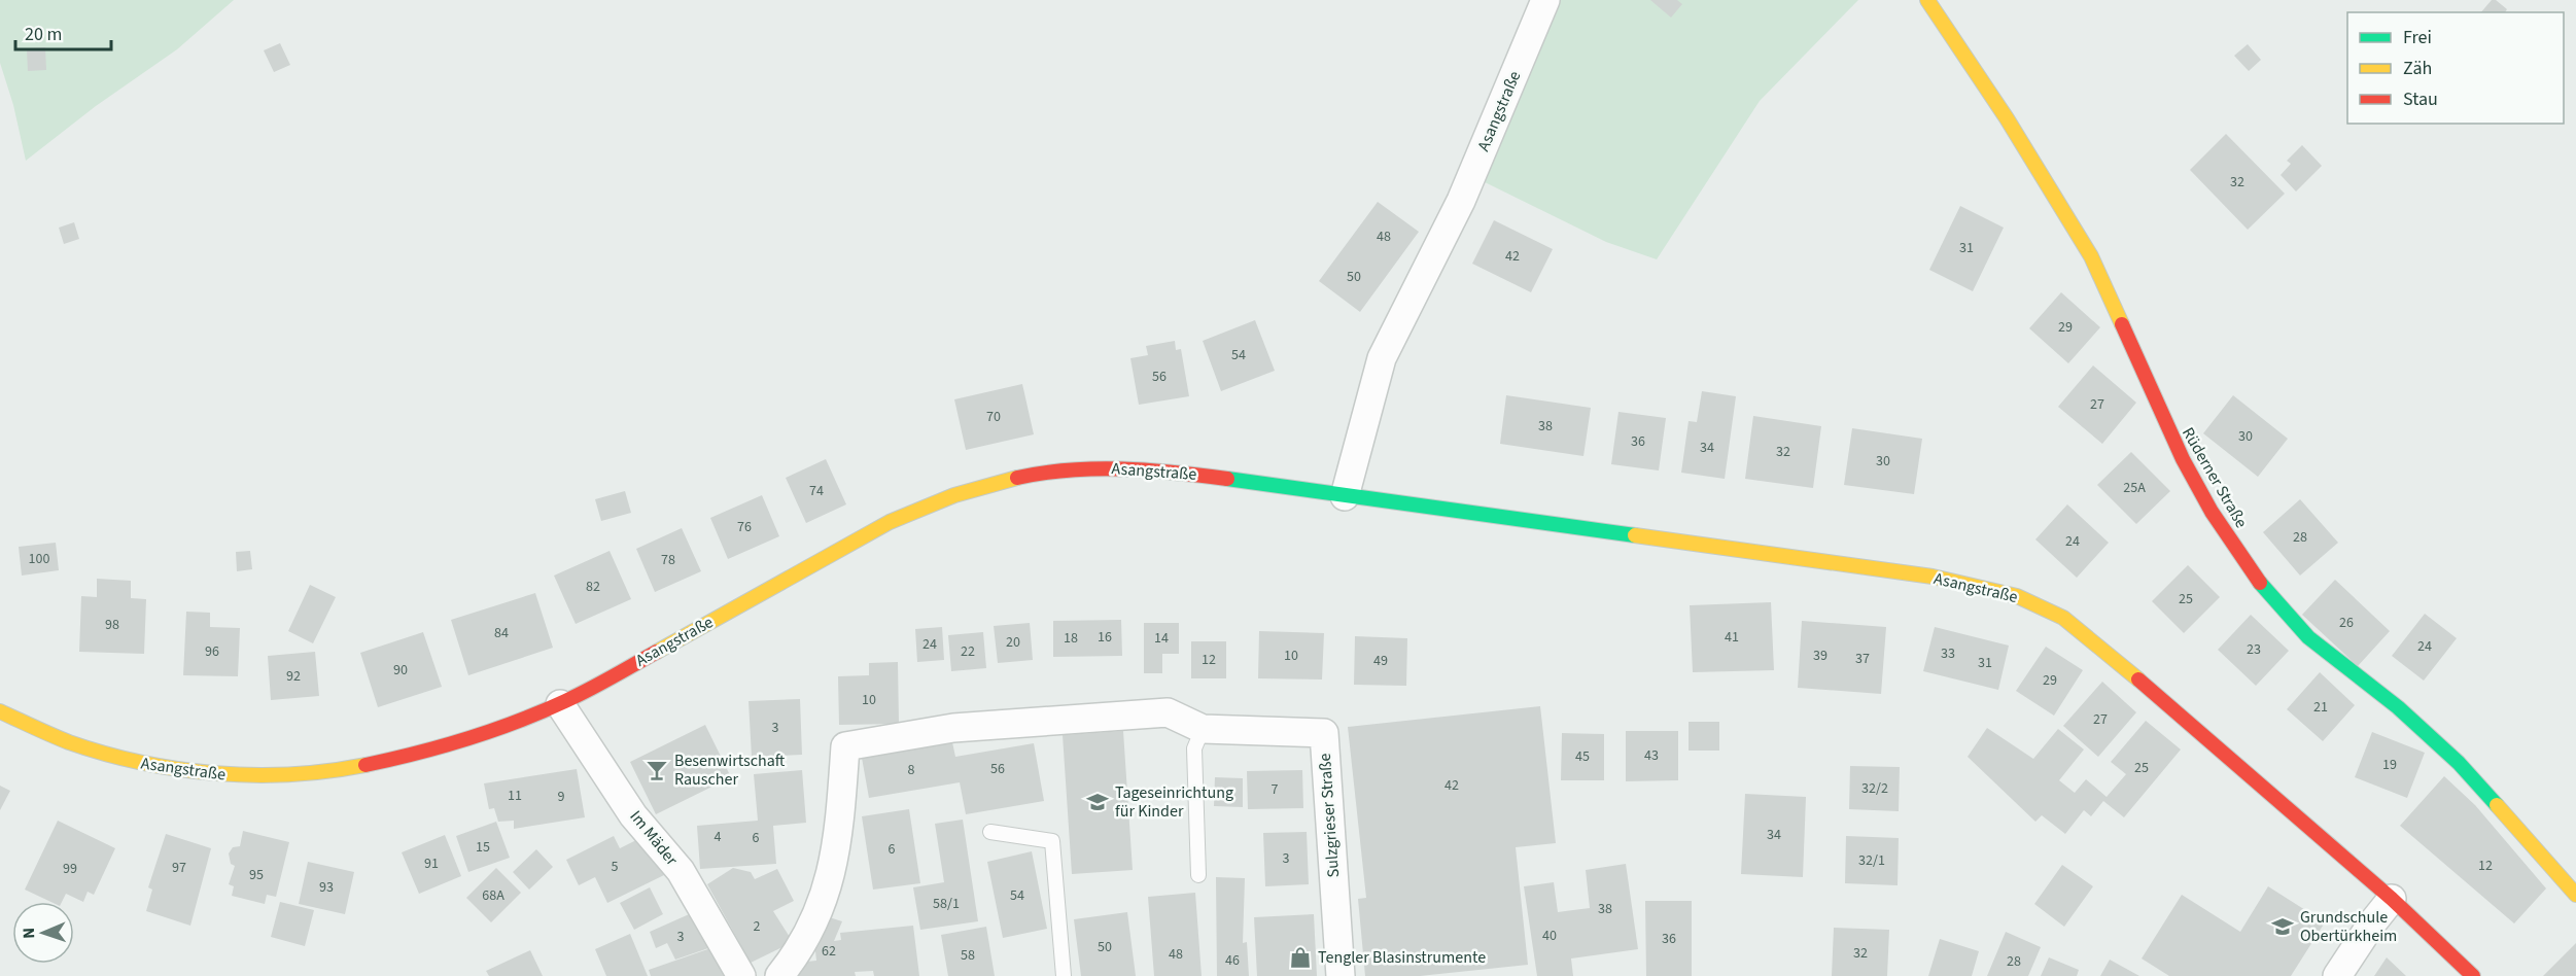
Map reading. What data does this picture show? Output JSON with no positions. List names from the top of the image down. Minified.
{"streets":{"street":["Asangstraße","Rüderner Straße","Sulzgrieser Straße","Im Mäder"]},"crossings":[["Asangstraße","Im Mäder"]],"places":{"bar":["Besenwirtschaft Rauscher"],"school or university":["Tageseinrichtung für Kinder","Grundschule Obertürkheim"],"shop":["Tengler Blasinstrumente"]},"house_numbers":["32","48","31","42","50","29","54","56","27","70","38","30","36","34","32","30","25A","74","76","28","24","100","78","82","25","26","98","84","16","41","18","14","20","24","24","23","96","22","33","10","39","37","12","49","31","90","92","29","10","21","27","3","43","45","19","25","56","8","42","32/2","7","11","9","34","4","6","15","6","3","32/1","91","12","5","97","99","95","93","68A","54","58/1","38","2","40","3","36","50","62","32","48","58","46","28"],"legend":["Frei","Zäh","Stau"],"scale_bar":"20 m","north":"left"}
